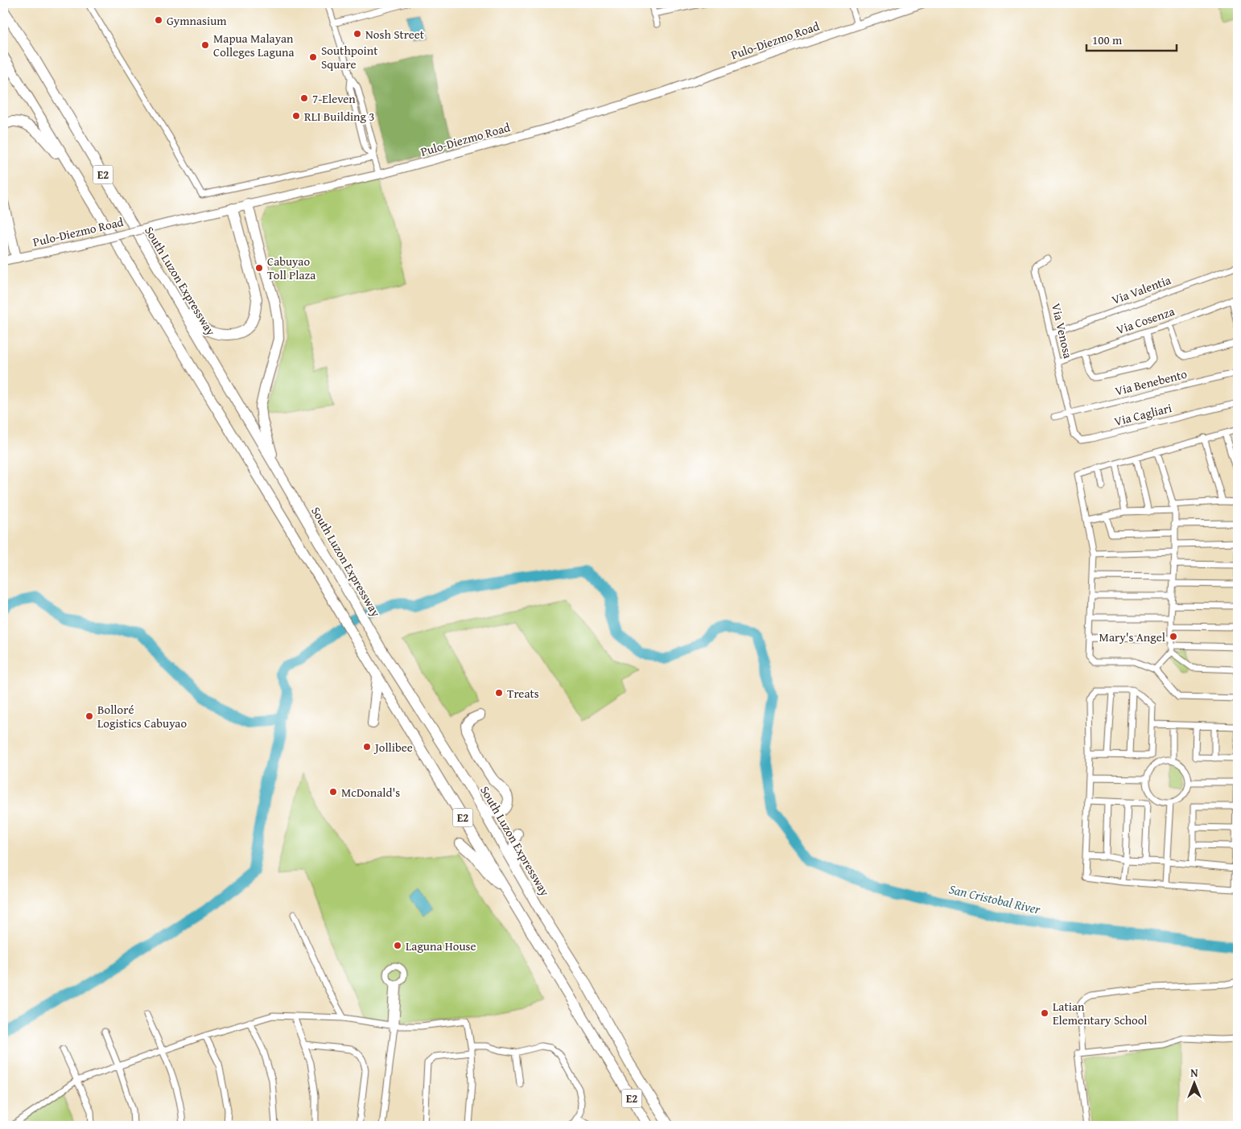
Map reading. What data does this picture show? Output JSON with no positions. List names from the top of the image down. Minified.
{"streets":{"highway":["E2","South Luzon Expressway"],"main road":["Pulo-Diezmo Road"],"street":["Via Valentia","Via Cosenza","Via Venosa","Via Benebento","Via Cagliari"]},"crossings":[["Via Valentia","Via Venosa"],["Via Cosenza","Via Venosa"],["Via Venosa","Via Benebento"],["Via Venosa","Via Cagliari"],["Via Benebento","Via Cagliari"]],"water":["San Cristobal River"],"places":["Gymnasium","Nosh Street","Mapua Malayan Colleges Laguna","Southpoint Square","7-Eleven","RLI Building 3","Cabuyao Toll Plaza","Mary's Angel","Treats","Bolloré Logistics Cabuyao","Jollibee","McDonald's","Laguna House","Latian Elementary School"],"scale_bar":"100 m","north":"top"}
